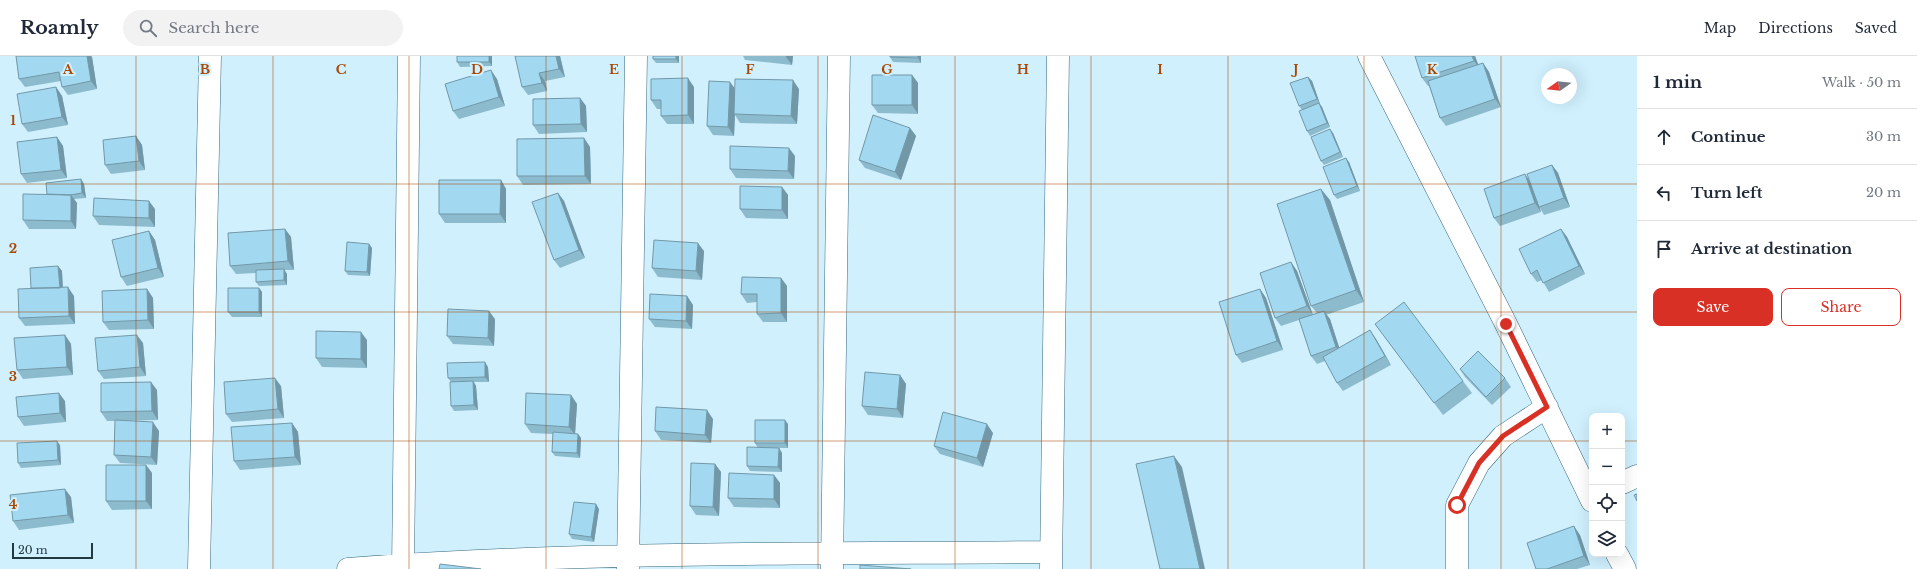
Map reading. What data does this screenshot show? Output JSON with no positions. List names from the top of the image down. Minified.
{"scale_bar":"20 m","north":"left","page":{"header":"Roamly","search":"Search here","nav":["Map","Directions","Saved"],"heading":["1 min","Walk · 50 m"],"list":[["Continue","30 m"],["Turn left","20 m"],"Arrive at destination"],"buttons":["Save","Share"],"map_buttons":["+","−"],"scale":"20 m"},"grid":{"columns":["A","B","C","D","E","F","G","H","I","J","K"],"rows":["1","2","3","4"]}}
